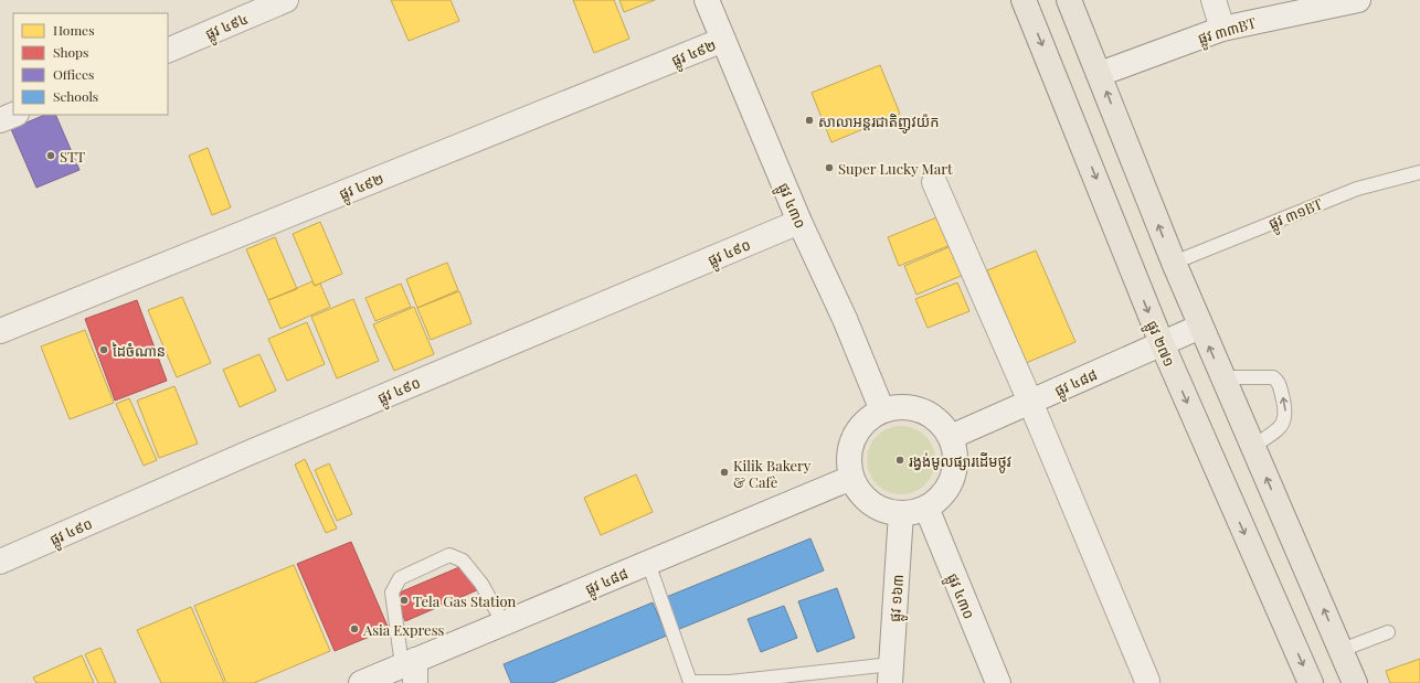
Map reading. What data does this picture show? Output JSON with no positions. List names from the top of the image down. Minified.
{"streets":{"main road":["ផ្លូវ ២៧១"],"street":["ផ្លូវ ៤៩៤","ផ្លូវ ៣៣BT","ផ្លូវ ៤៩២","ផ្លូវ ៤៣០","ផ្លូវ ៤៩០","ផ្លូវ ៤៨៨","ផ្លូវ ១៦៣"],"lane":["ផ្លូវ ៣១BT"]},"crossings":[["ផ្លូវ ៤៩២","ផ្លូវ ៤៣០"],["ផ្លូវ ៤៣០","ផ្លូវ ៤៩០"],["ផ្លូវ ៤៣០","ផ្លូវ ៤៨៨"],["ផ្លូវ ៤៣០","ផ្លូវ ១៦៣"],["ផ្លូវ ២៧១","ផ្លូវ ៤៨៨"],["ផ្លូវ ៤៨៨","ផ្លូវ ១៦៣"]],"places":["សាលាអន្តរជាតិញូវយ៉ក","STT","Super Lucky Mart","ដៃចំណាន","រង្វង់មូលផ្សារដើមថ្កូវ","Kilik Bakery & Cafè","Tela Gas Station","Asia Express"],"legend":["Homes","Shops","Offices","Schools"]}
